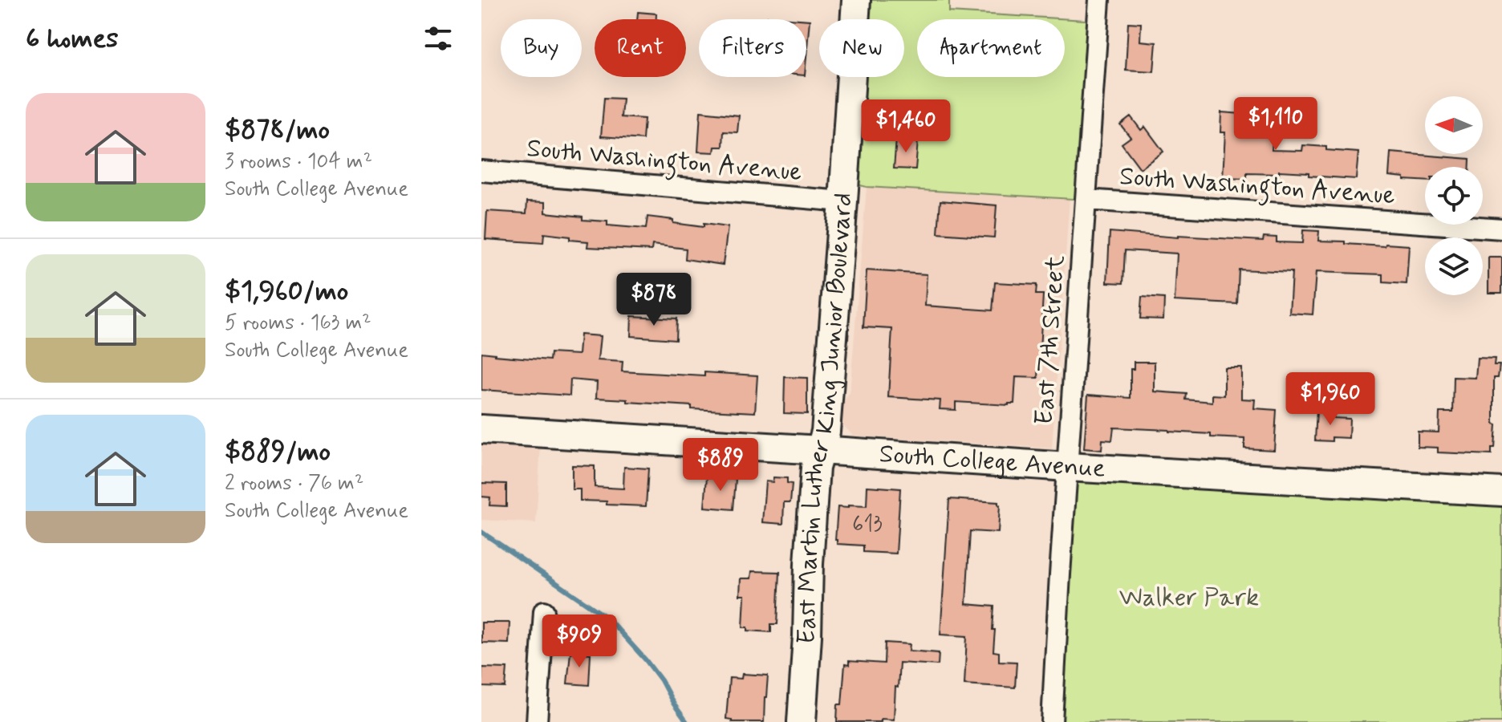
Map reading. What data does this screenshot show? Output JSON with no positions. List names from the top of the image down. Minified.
{"streets":{"street":["South Washington Avenue","East 7th Street","East Martin Luther King Junior Boulevard","South College Avenue"]},"crossings":[["South Washington Avenue","East 7th Street"],["South Washington Avenue","East Martin Luther King Junior Boulevard"],["East 7th Street","South College Avenue"],["East Martin Luther King Junior Boulevard","South College Avenue"]],"parks":["Walker Park"],"house_numbers":["613"],"north":"left","page":{"heading":"6 homes","chip":["Buy","Rent","Filters","New","Apartment"],"list":[{"name":"$878/mo","note":"3 rooms · 104 m² · South College Avenue"},{"name":"$1,960/mo","note":"5 rooms · 163 m² · South College Avenue"},{"name":"$889/mo","note":"2 rooms · 76 m² · South College Avenue"}],"price":["$1,110","$1,460","$878","$1,960","$889","$909"]}}
